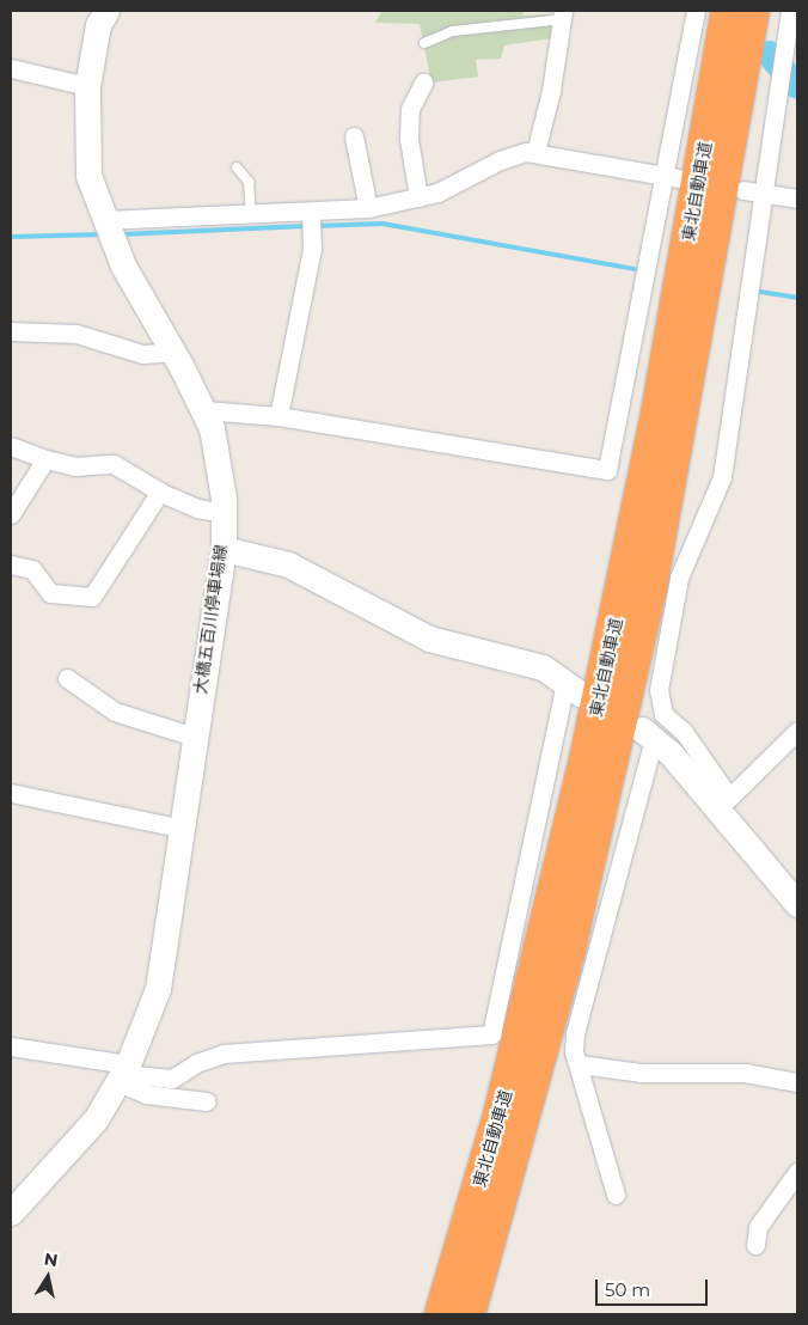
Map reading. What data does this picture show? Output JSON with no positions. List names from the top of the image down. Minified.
{"streets":{"highway":["東北自動車道"],"main road":["大橋五百川停車場線"]},"scale_bar":"50 m","north":"top"}
